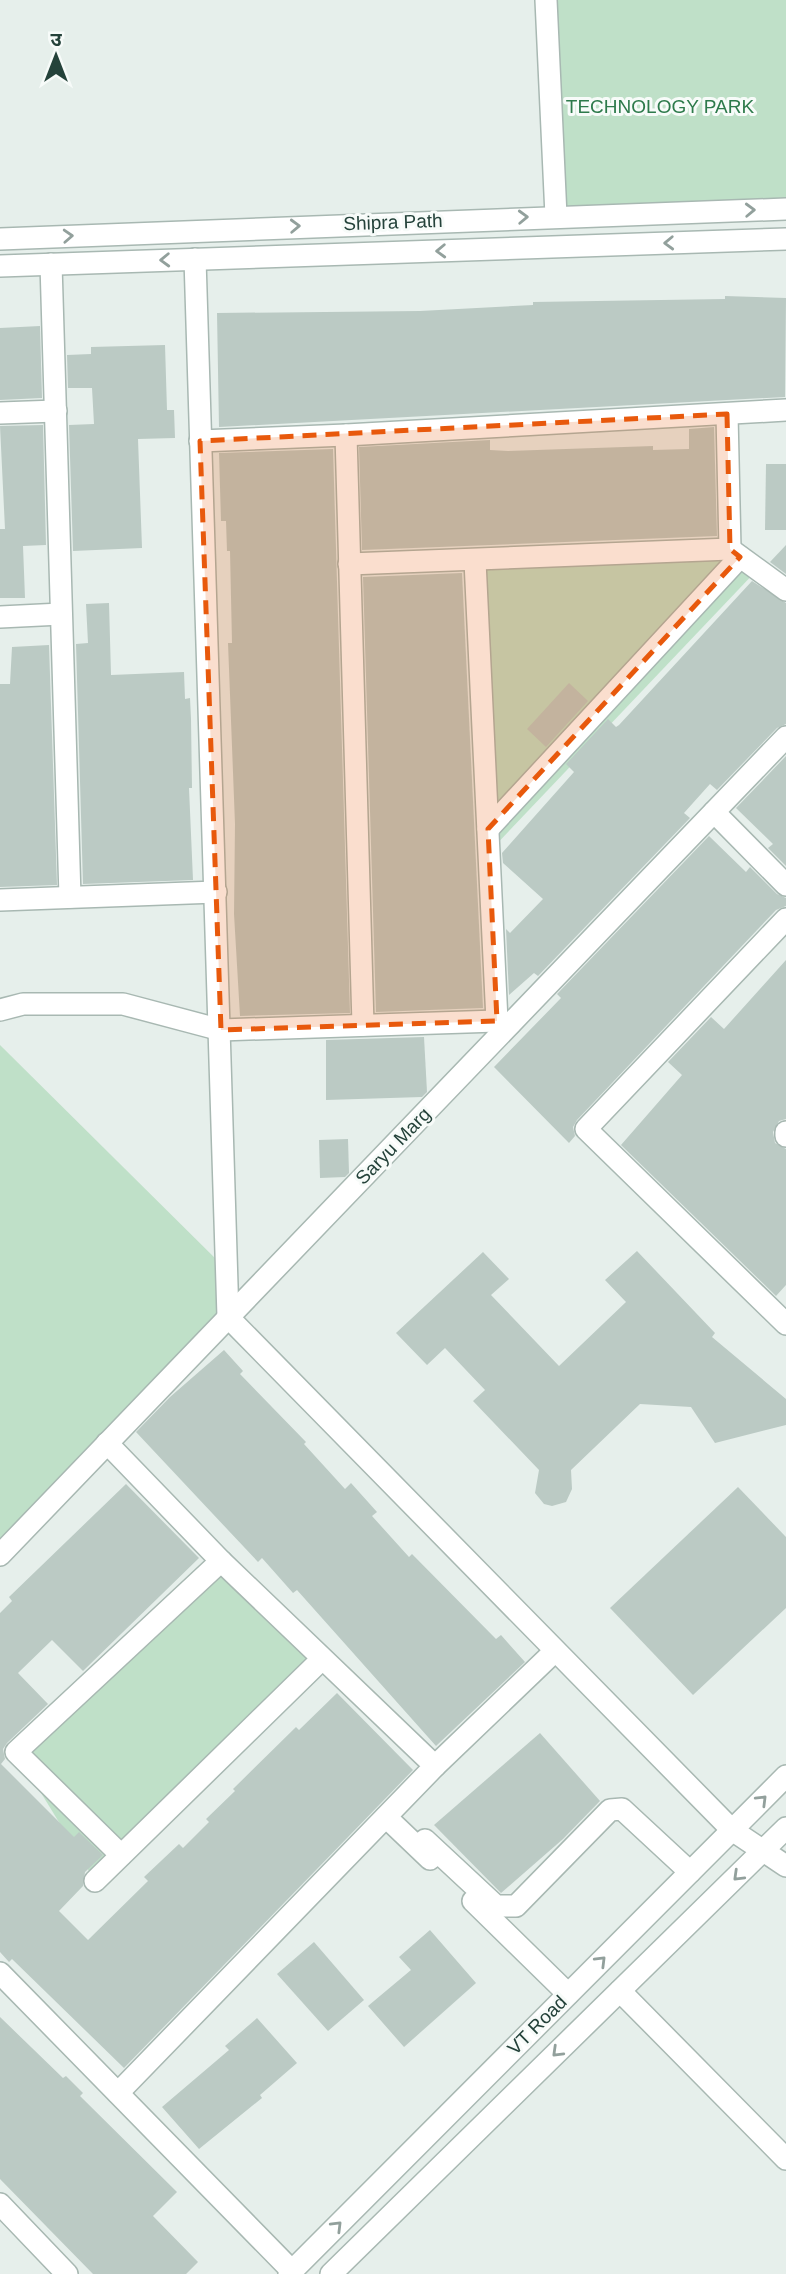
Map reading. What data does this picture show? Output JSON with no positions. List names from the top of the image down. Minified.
{"streets":{"street":["Shipra Path","Saryu Marg","VT Road"]},"parks":["TECHNOLOGY PARK"],"north":"top"}
